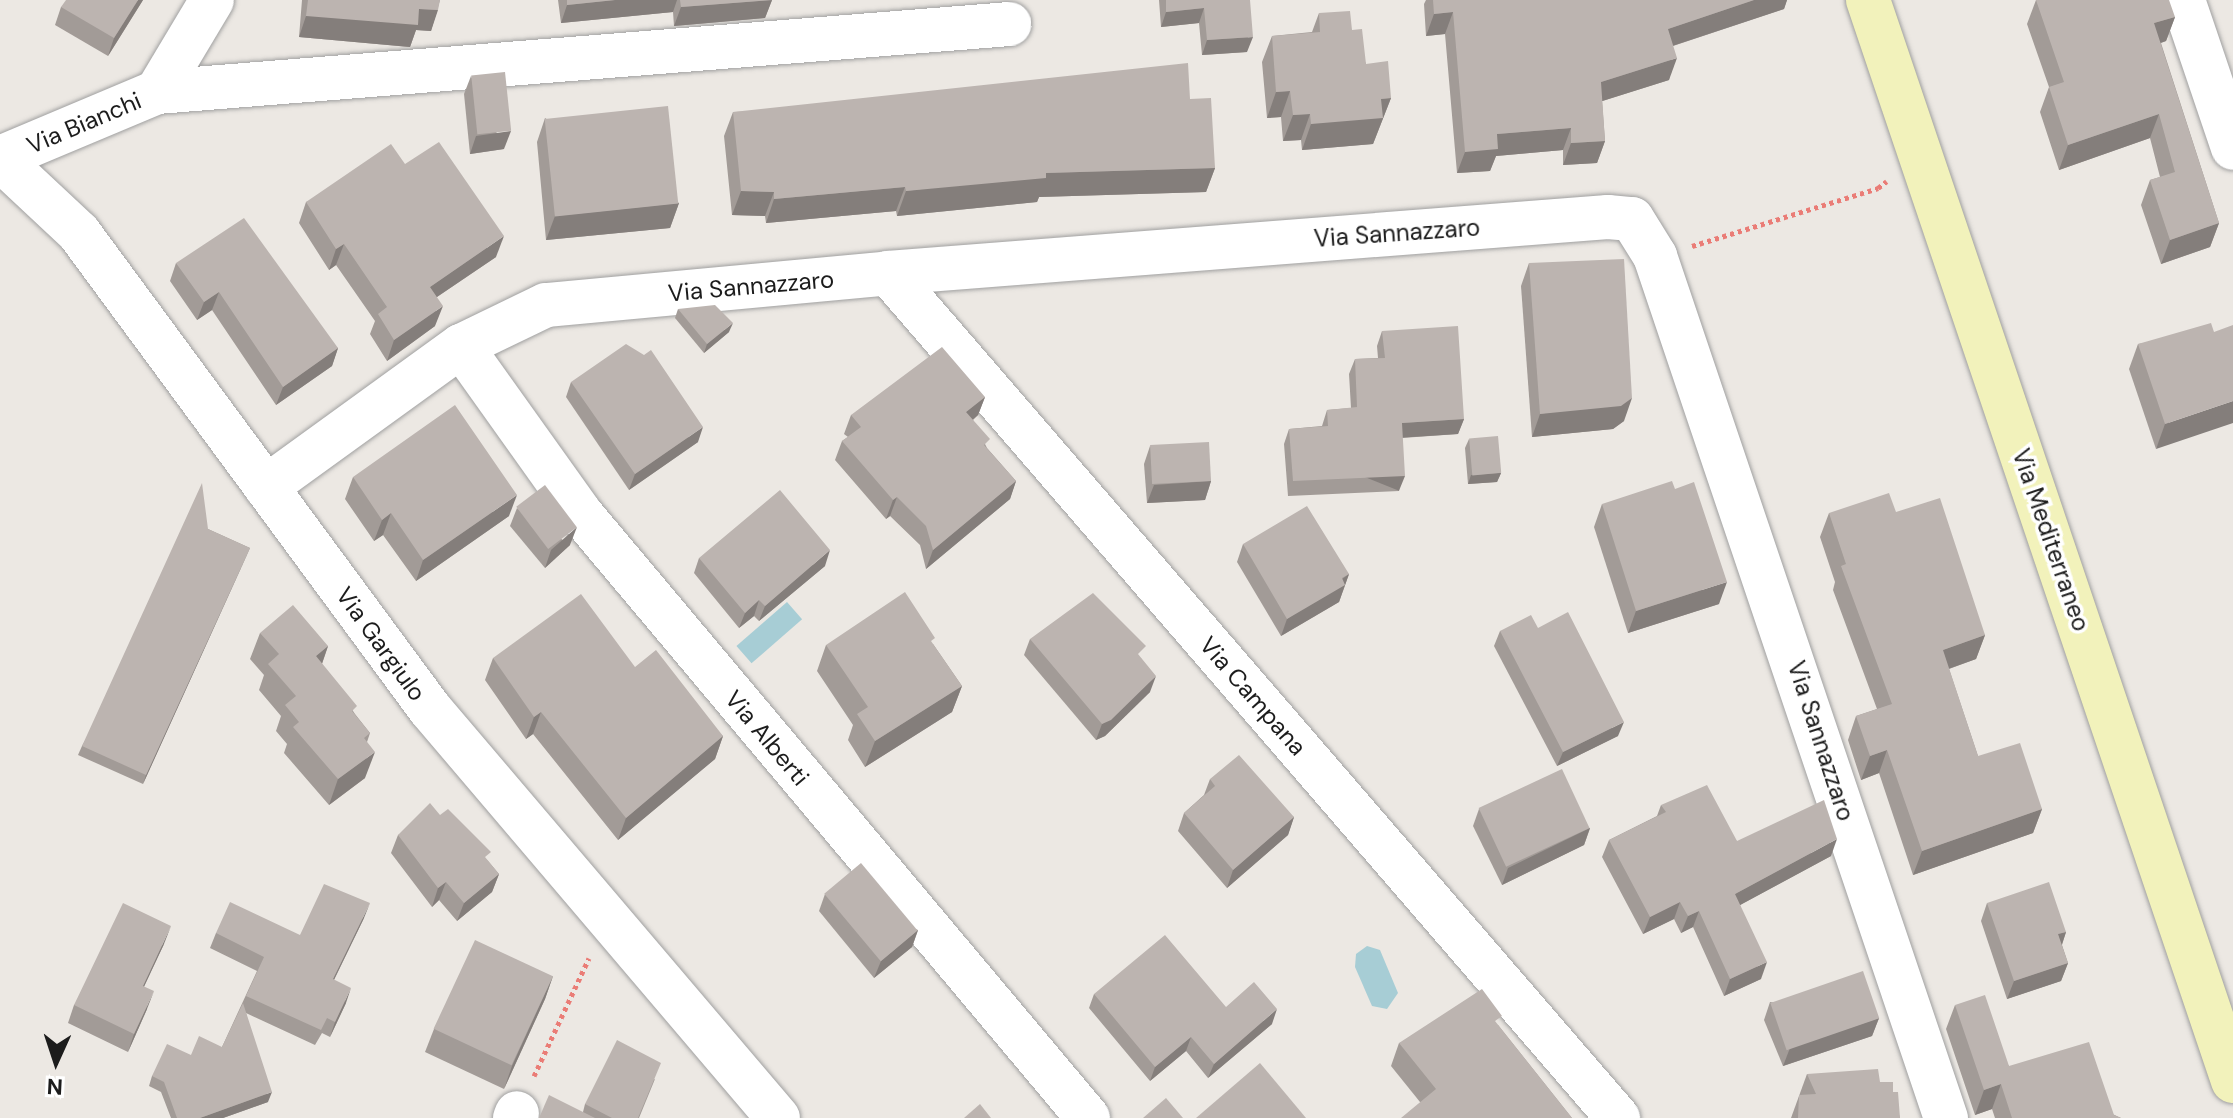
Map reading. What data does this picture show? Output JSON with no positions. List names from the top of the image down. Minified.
{"streets":{"main road":["Via Mediterraneo"],"street":["Via Bianchi","Via Sannazzaro","Via Gargiulo","Via Campana","Via Alberti"]},"crossings":[["Via Bianchi","Via Gargiulo"],["Via Sannazzaro","Via Gargiulo"],["Via Sannazzaro","Via Campana"],["Via Sannazzaro","Via Alberti"]],"north":"bottom"}
